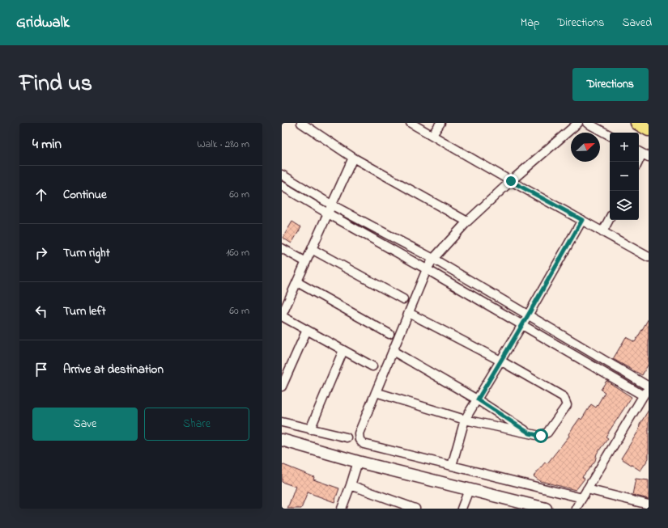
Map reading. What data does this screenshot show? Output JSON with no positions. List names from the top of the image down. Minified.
{"north":"top right","page":{"header":"Gridwalk","nav":["Map","Directions","Saved"],"title":"Find us","buttons":["Directions",["Save","Share"]],"heading":["4 min","Walk · 280 m"],"map_buttons":["+","−"],"list":[["Continue","60 m"],["Turn right","160 m"],["Turn left","60 m"],"Arrive at destination"]}}
